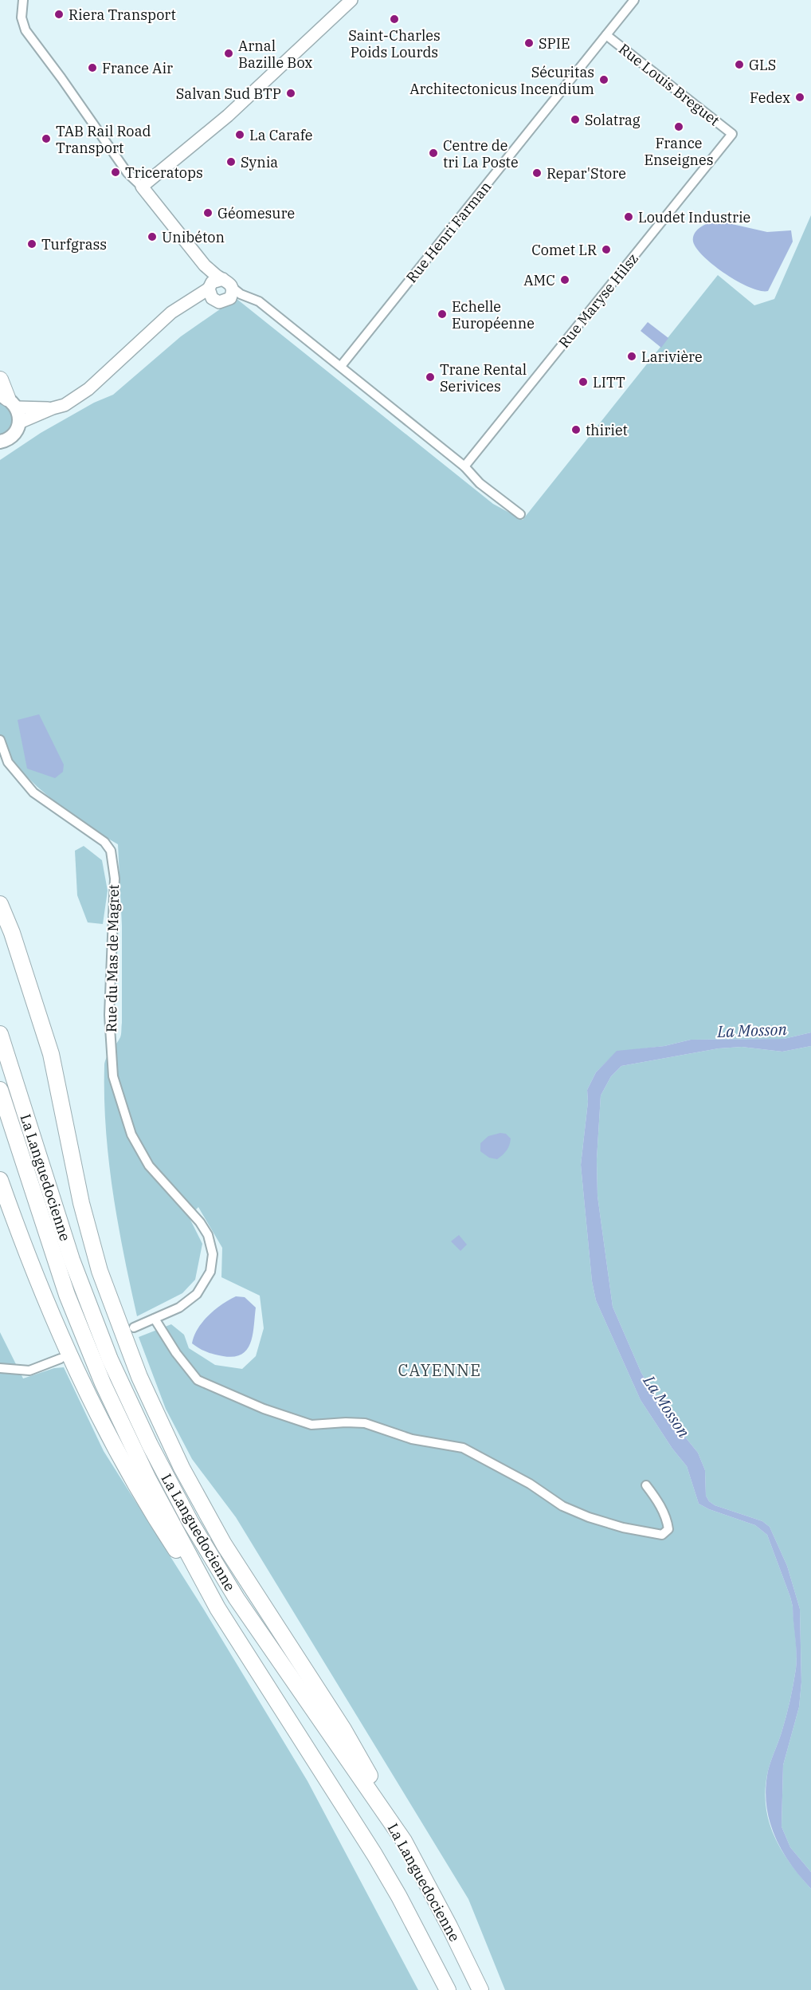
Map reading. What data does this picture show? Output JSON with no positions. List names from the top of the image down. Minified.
{"streets":{"highway":["La Languedocienne"],"street":["Rue Louis Breguet","Rue Henri Farman","Rue Maryse Hilsz","Rue du Mas de Magret"]},"crossings":[["Rue Louis Breguet","Rue Henri Farman"],["Rue Louis Breguet","Rue Maryse Hilsz"]],"districts":["CAYENNE"],"water":["La Mosson"],"places":["Riera Transport","Saint-Charles Poids Lourds","SPIE","Arnal Bazille Box","GLS","France Air","Sécuritas Architectonicus Incendium","Salvan Sud BTP","Fedex","Solatrag","France Enseignes","La Carafe","TAB Rail Road Transport","Centre de tri La Poste","Synia","Triceratops","Repar'Store","Géomesure","Loudet Industrie","Unibéton","Turfgrass","Comet LR","AMC","Echelle Européenne","Larivière","Trane Rental Serivices","LITT","thiriet"]}
